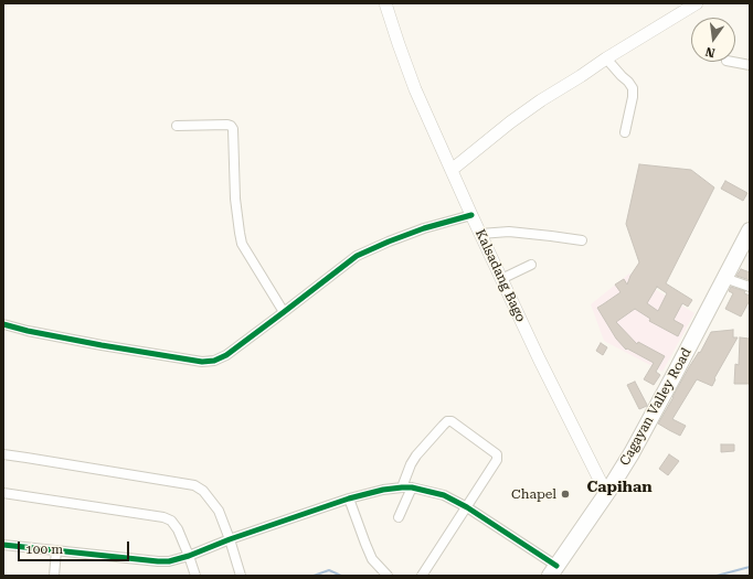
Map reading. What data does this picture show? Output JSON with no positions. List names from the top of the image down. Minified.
{"streets":{"highway":["Cagayan Valley Road"],"main road":["Kalsadang Bago"]},"crossings":[["Kalsadang Bago","Cagayan Valley Road"]],"districts":["Capihan"],"places":["Chapel"],"scale_bar":"100 m","north":"bottom"}
